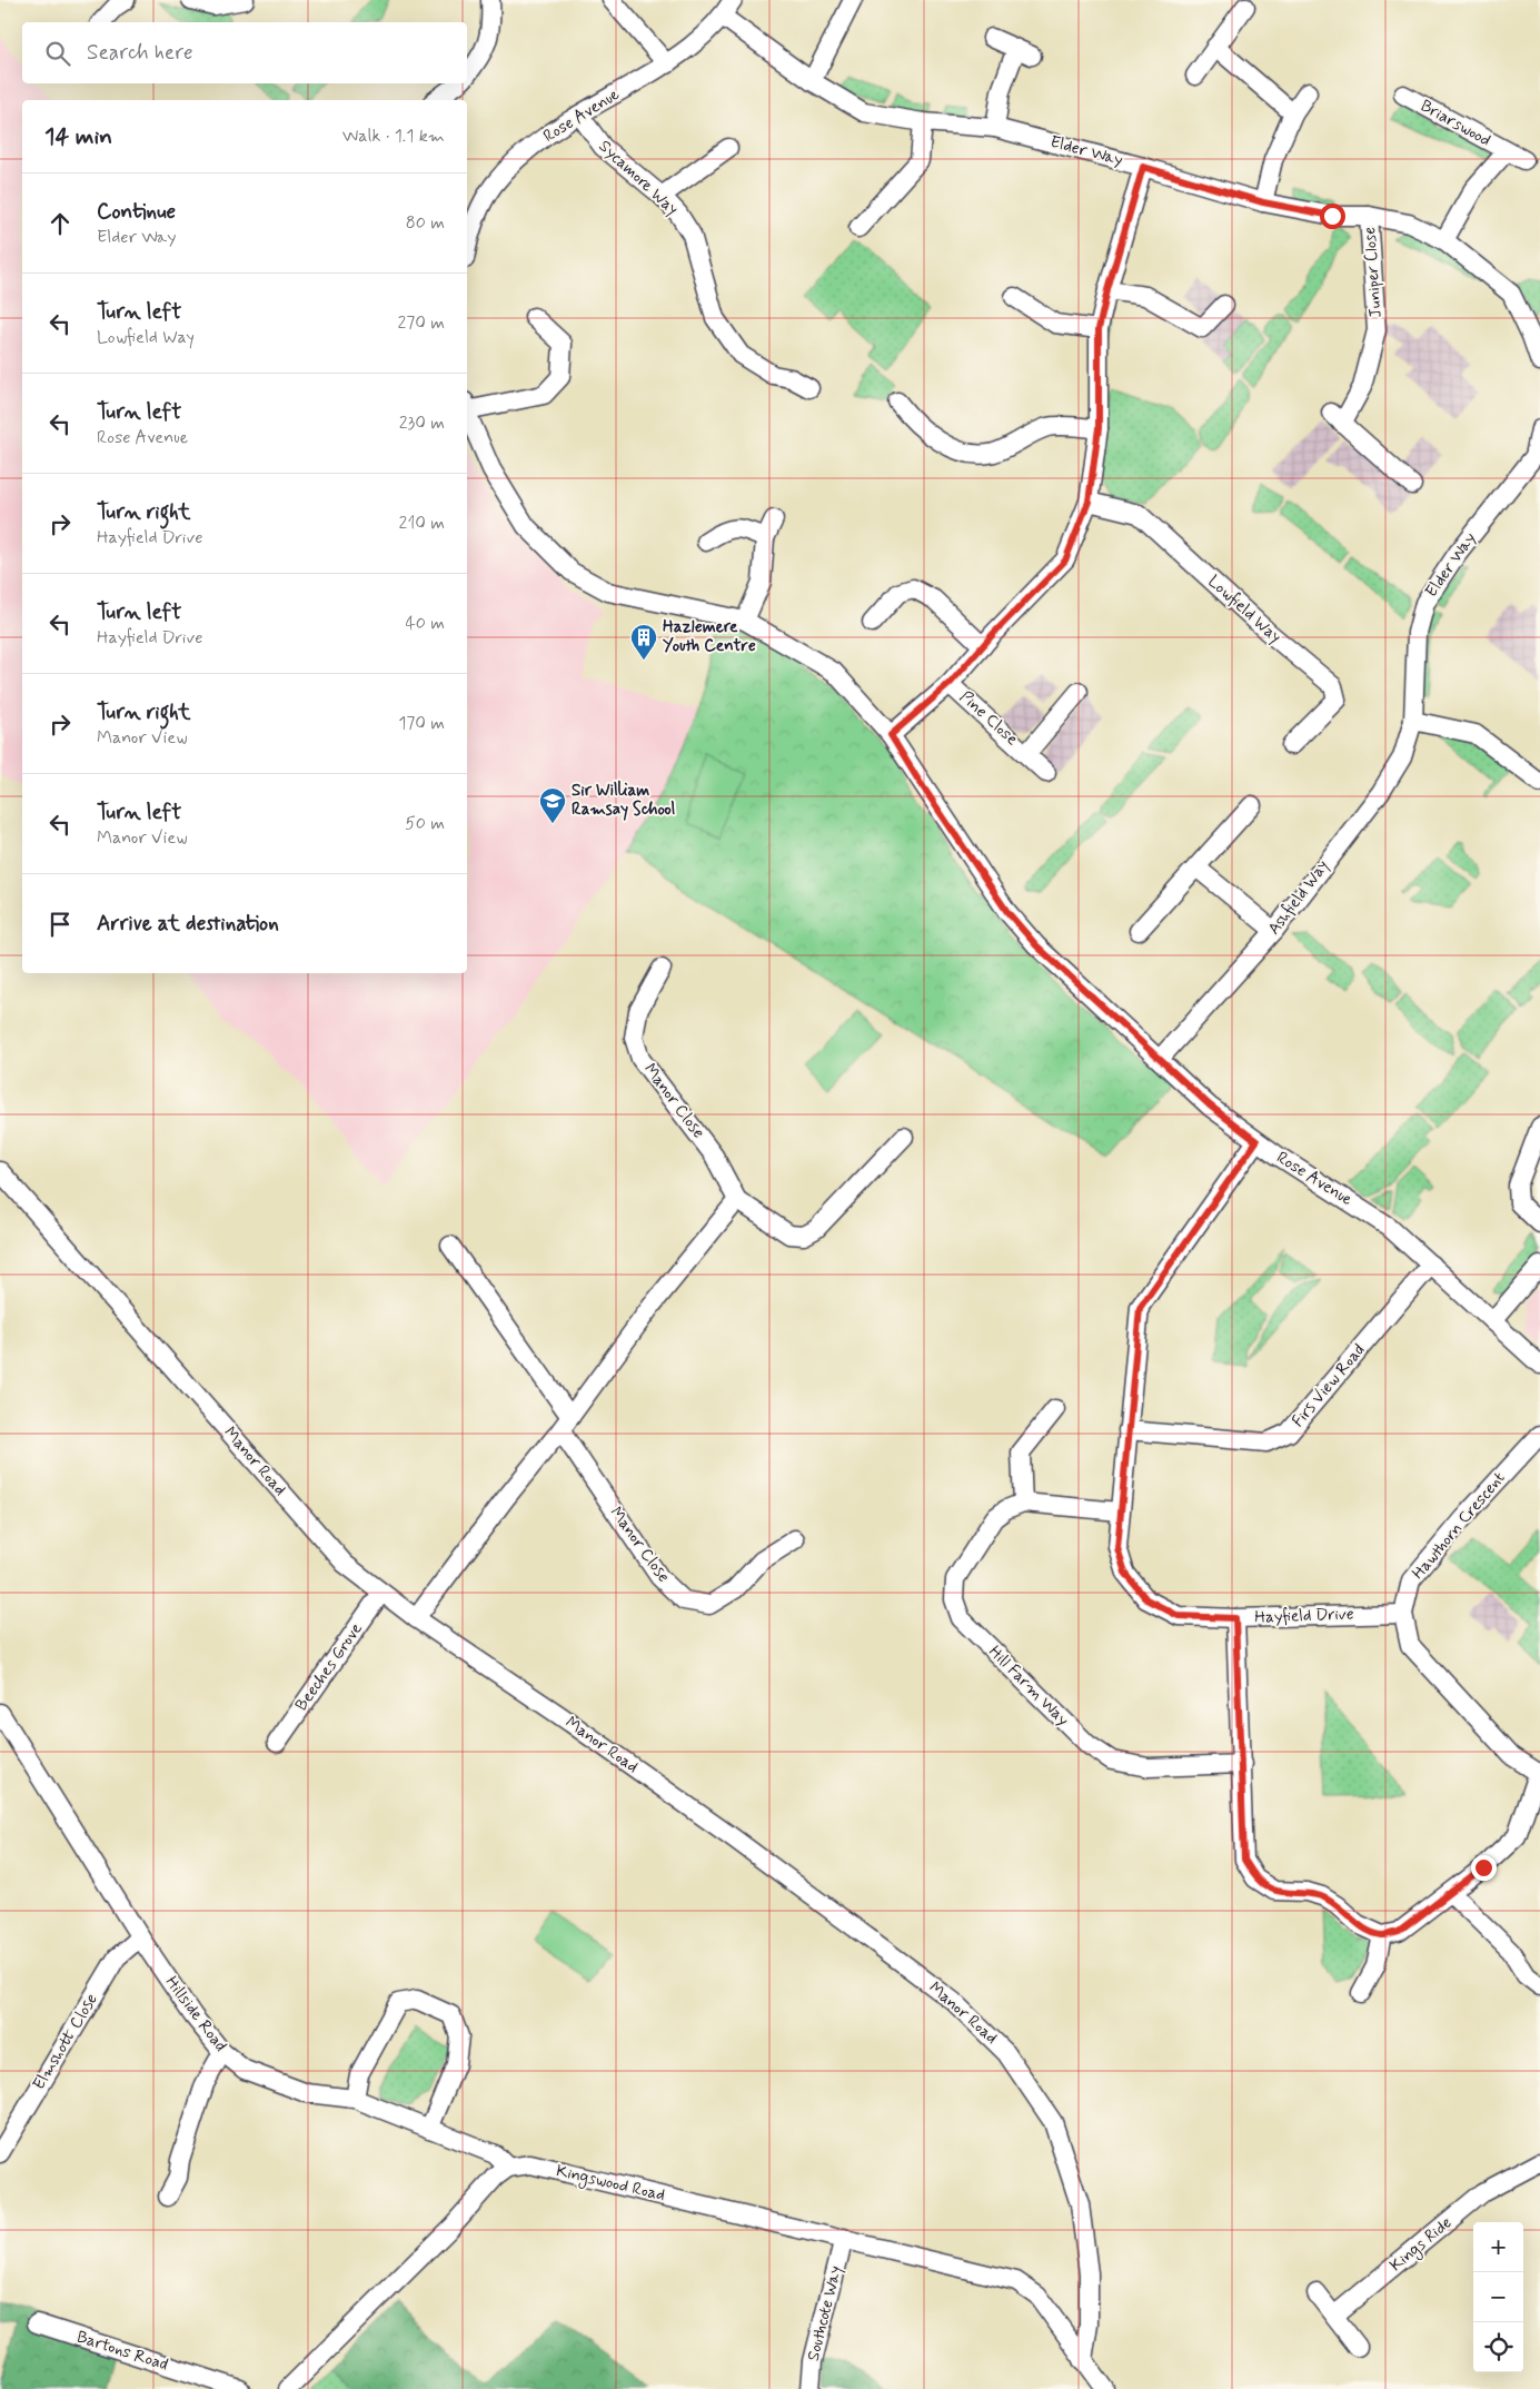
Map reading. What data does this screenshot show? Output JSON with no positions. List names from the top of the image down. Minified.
{"streets":{"street":["Rose Avenue","Briarswood","Elder Way","Sycamore Way","Juniper Close","Lowfield Way","Pine Close","Ashfield Way","Manor Close","Firs View Road","Manor Road","Hawthorn Crescent","Hayfield Drive","Beeches Grove","Hill Farm Way","Hillside Road","Elmshott Close","Kingswood Road","Kings Ride","Southcote Way","Bartons Road"]},"crossings":[["Rose Avenue","Elder Way"],["Rose Avenue","Sycamore Way"],["Rose Avenue","Ashfield Way"],["Rose Avenue","Firs View Road"],["Rose Avenue","Hayfield Drive"],["Briarswood","Elder Way"],["Elder Way","Juniper Close"],["Elder Way","Ashfield Way"],["Firs View Road","Hayfield Drive"],["Manor Road","Beeches Grove"],["Manor Road","Kingswood Road"],["Hawthorn Crescent","Hayfield Drive"],["Hillside Road","Elmshott Close"],["Hillside Road","Kingswood Road"],["Kingswood Road","Southcote Way"]],"places":{"building":["Hazlemere Youth Centre"],"school or university":["Sir William Ramsay School"]},"page":{"search":"Search here","heading":["14 min","Walk · 1.1 km"],"list":[["Continue","Elder Way","80 m"],["Turn left","Lowfield Way","270 m"],["Turn left","Rose Avenue","230 m"],["Turn right","Hayfield Drive","210 m"],["Turn left","Hayfield Drive","40 m"],["Turn right","Manor View","170 m"],["Turn left","Manor View","50 m"],"Arrive at destination"],"map_buttons":["+","−"]}}
